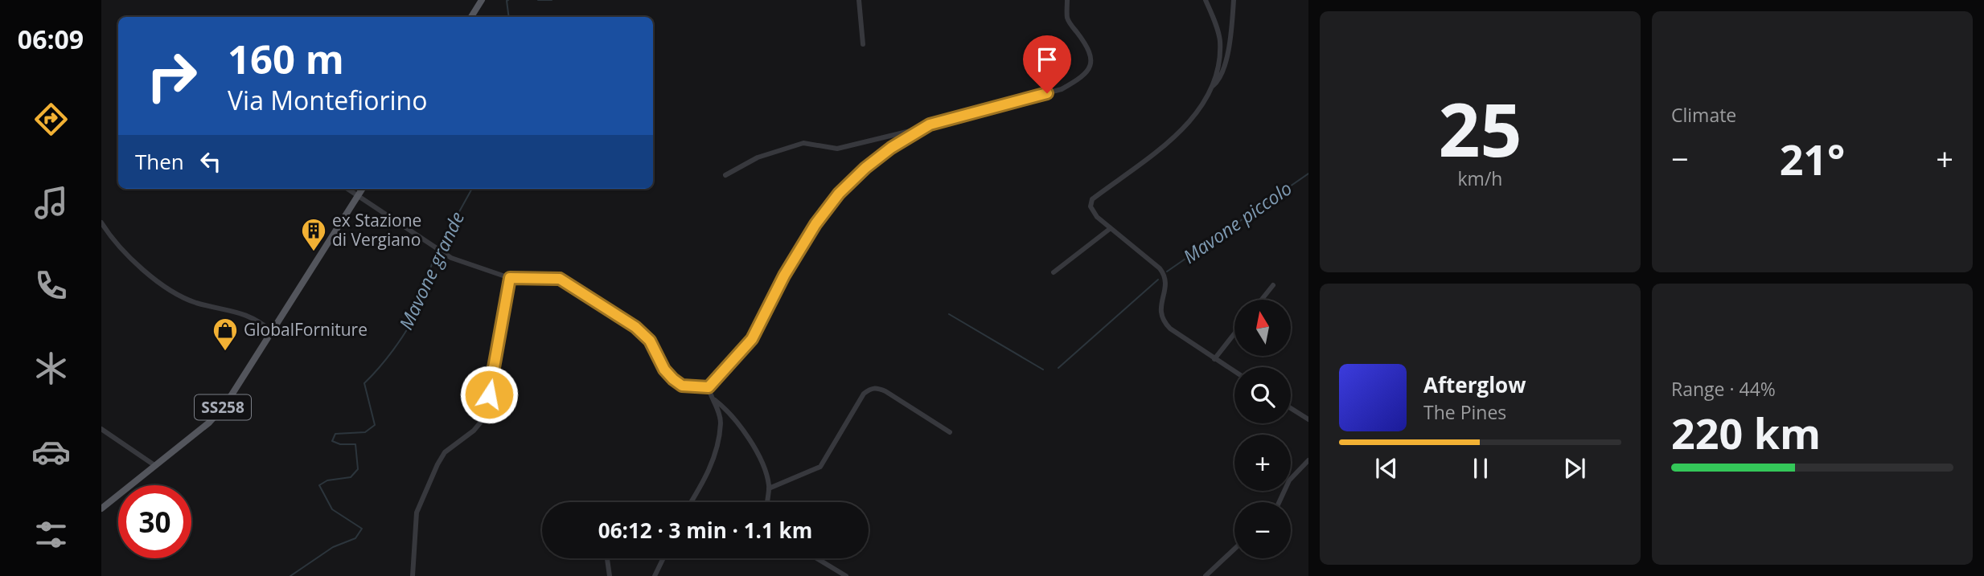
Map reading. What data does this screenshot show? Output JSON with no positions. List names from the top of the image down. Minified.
{"streets":{"main road":["SS258"]},"water":["Mavone piccolo","Mavone grande"],"places":{"building":["ex Stazione di Vergiano"],"shop":["GlobalForniture"]},"north":"top","page":{"tabs":"06:09","tile":[["25","km/h"],"Climate",["Range · 44%","220 km"]],"turn":["160 m","Via Montefiorino"],"then":"Then","heat":["−","21°","+"],"map_buttons":["+","−"],"song":["Afterglow","The Pines"],"limit":"30","trip":"06:12 · 3 min · 1.1 km"}}
